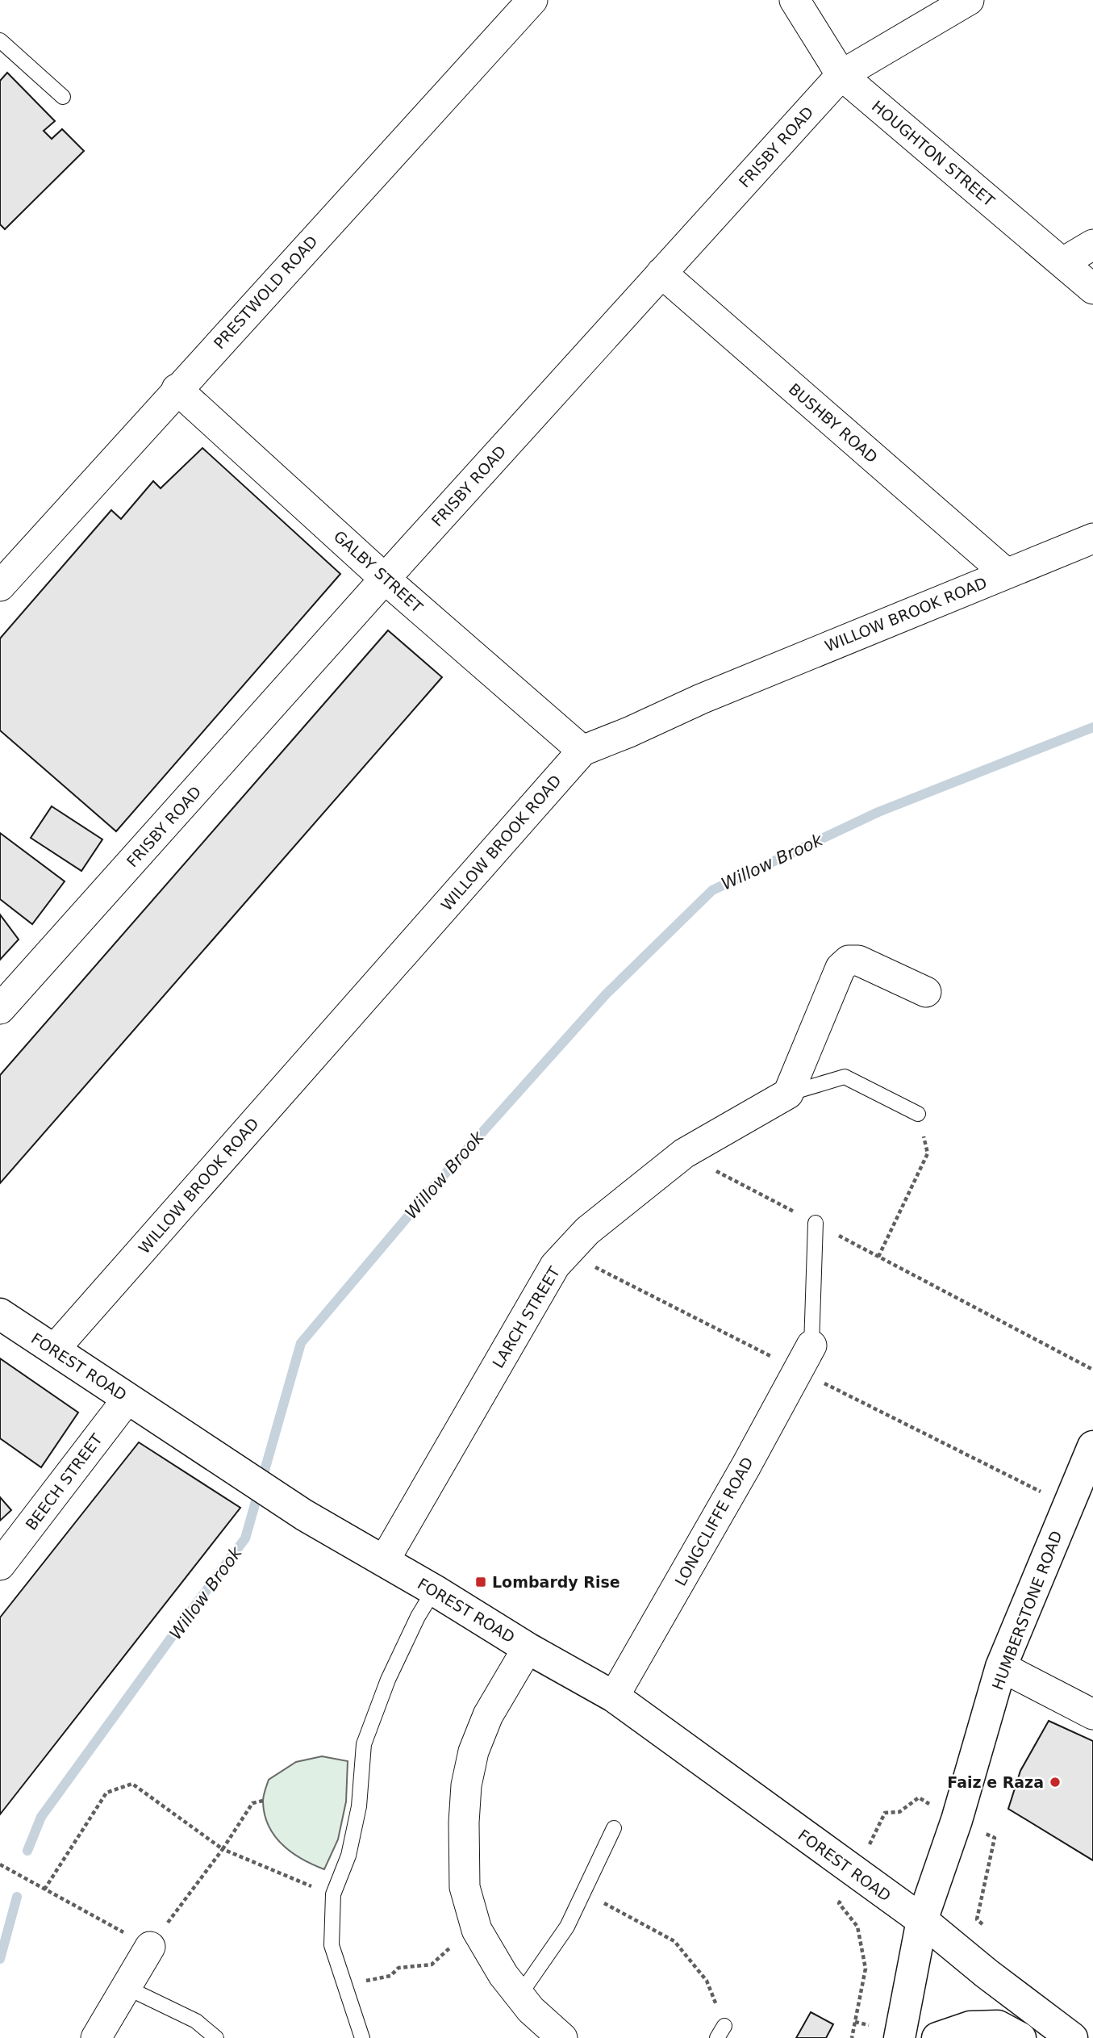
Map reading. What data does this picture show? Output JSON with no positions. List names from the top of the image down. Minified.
{"streets":{"street":["FRISBY ROAD","HOUGHTON STREET","PRESTWOLD ROAD","BUSHBY ROAD","GALBY STREET","WILLOW BROOK ROAD","LARCH STREET","FOREST ROAD","BEECH STREET","LONGCLIFFE ROAD","HUMBERSTONE ROAD"]},"crossings":[["FRISBY ROAD","HOUGHTON STREET"],["FRISBY ROAD","BUSHBY ROAD"],["FRISBY ROAD","GALBY STREET"],["PRESTWOLD ROAD","GALBY STREET"],["BUSHBY ROAD","WILLOW BROOK ROAD"],["GALBY STREET","WILLOW BROOK ROAD"],["WILLOW BROOK ROAD","FOREST ROAD"],["LARCH STREET","FOREST ROAD"],["FOREST ROAD","BEECH STREET"],["FOREST ROAD","LONGCLIFFE ROAD"],["FOREST ROAD","HUMBERSTONE ROAD"]],"water":["Willow Brook"],"places":{"transit":["Lombardy Rise"],"other":["Faiz e Raza"]}}
